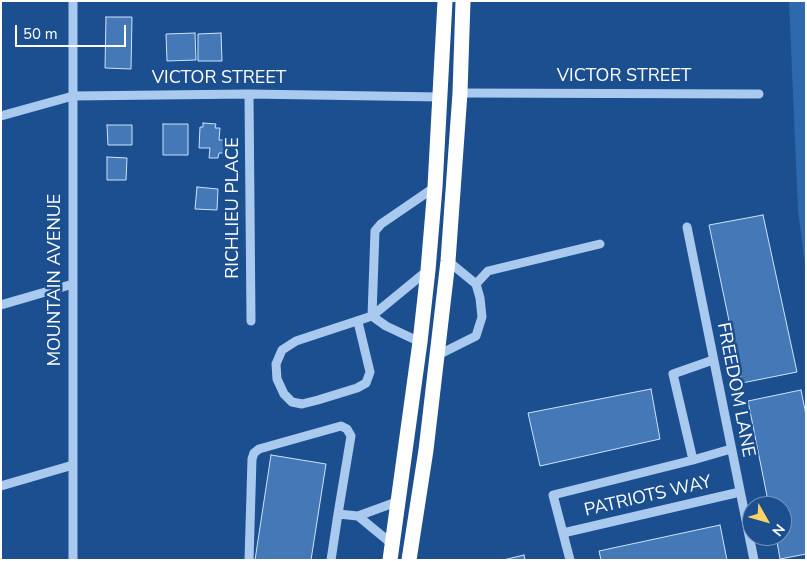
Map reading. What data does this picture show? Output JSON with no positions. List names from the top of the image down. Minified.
{"streets":{"street":["VICTOR STREET","RICHLIEU PLACE","MOUNTAIN AVENUE","FREEDOM LANE","PATRIOTS WAY"]},"crossings":[["VICTOR STREET","RICHLIEU PLACE"],["VICTOR STREET","MOUNTAIN AVENUE"],["FREEDOM LANE","PATRIOTS WAY"]],"scale_bar":"50 m","north":"bottom right"}
